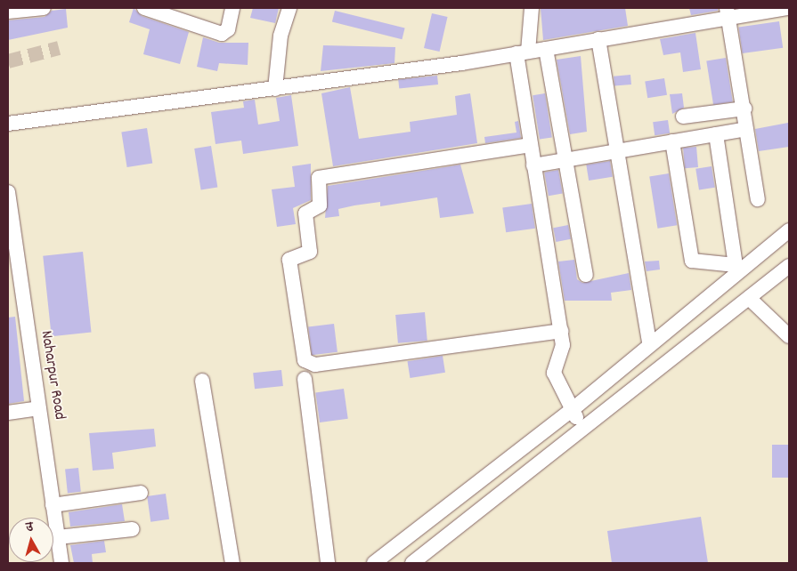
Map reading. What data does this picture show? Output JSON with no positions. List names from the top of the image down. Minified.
{"streets":{"street":["Naharpur Road"]},"north":"top"}
